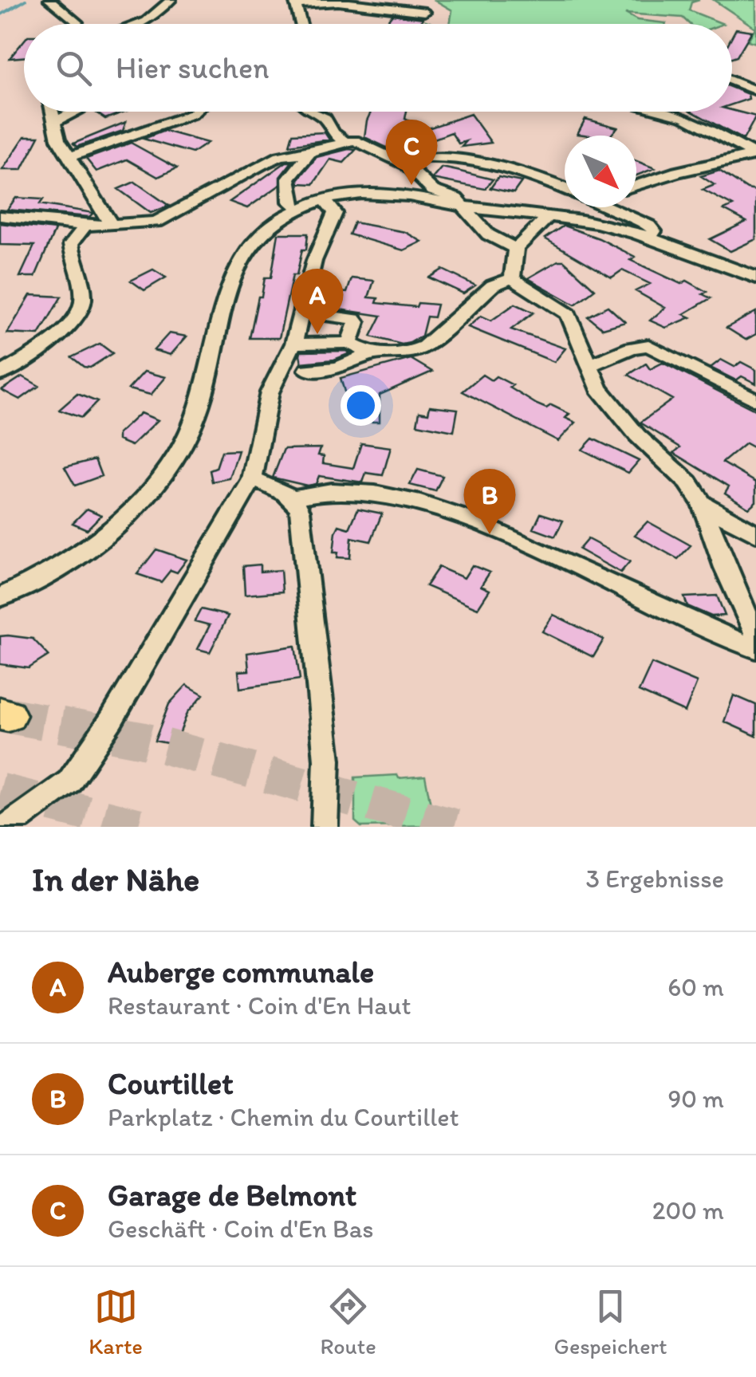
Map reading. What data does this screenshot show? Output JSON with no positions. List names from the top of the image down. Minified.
{"north":"bottom right","page":{"search":"Hier suchen","pins":["C","A","B"],"heading":["In der Nähe","3 Ergebnisse"],"list":[{"mark":"A","name":"Auberge communale","note":"Restaurant · Coin d'En Haut","value":"60 m"},{"mark":"B","name":"Courtillet","note":"Parkplatz · Chemin du Courtillet","value":"90 m"},{"mark":"C","name":"Garage de Belmont","note":"Geschäft · Coin d'En Bas","value":"200 m"}],"nav":["Karte","Route","Gespeichert"]}}
